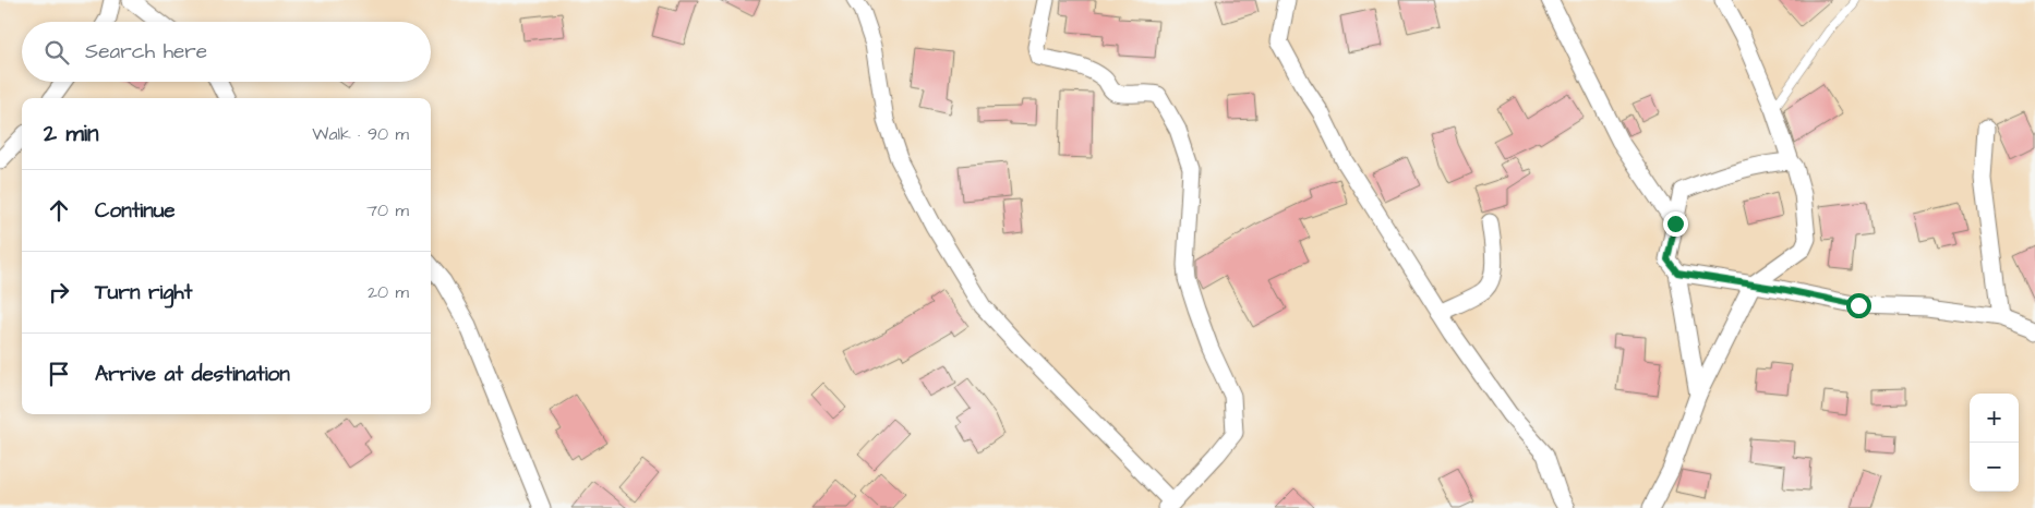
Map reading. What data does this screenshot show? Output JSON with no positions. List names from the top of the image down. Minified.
{"page":{"search":"Search here","heading":["2 min","Walk · 90 m"],"list":[["Continue","70 m"],["Turn right","20 m"],"Arrive at destination"],"map_buttons":["+","−"]}}
